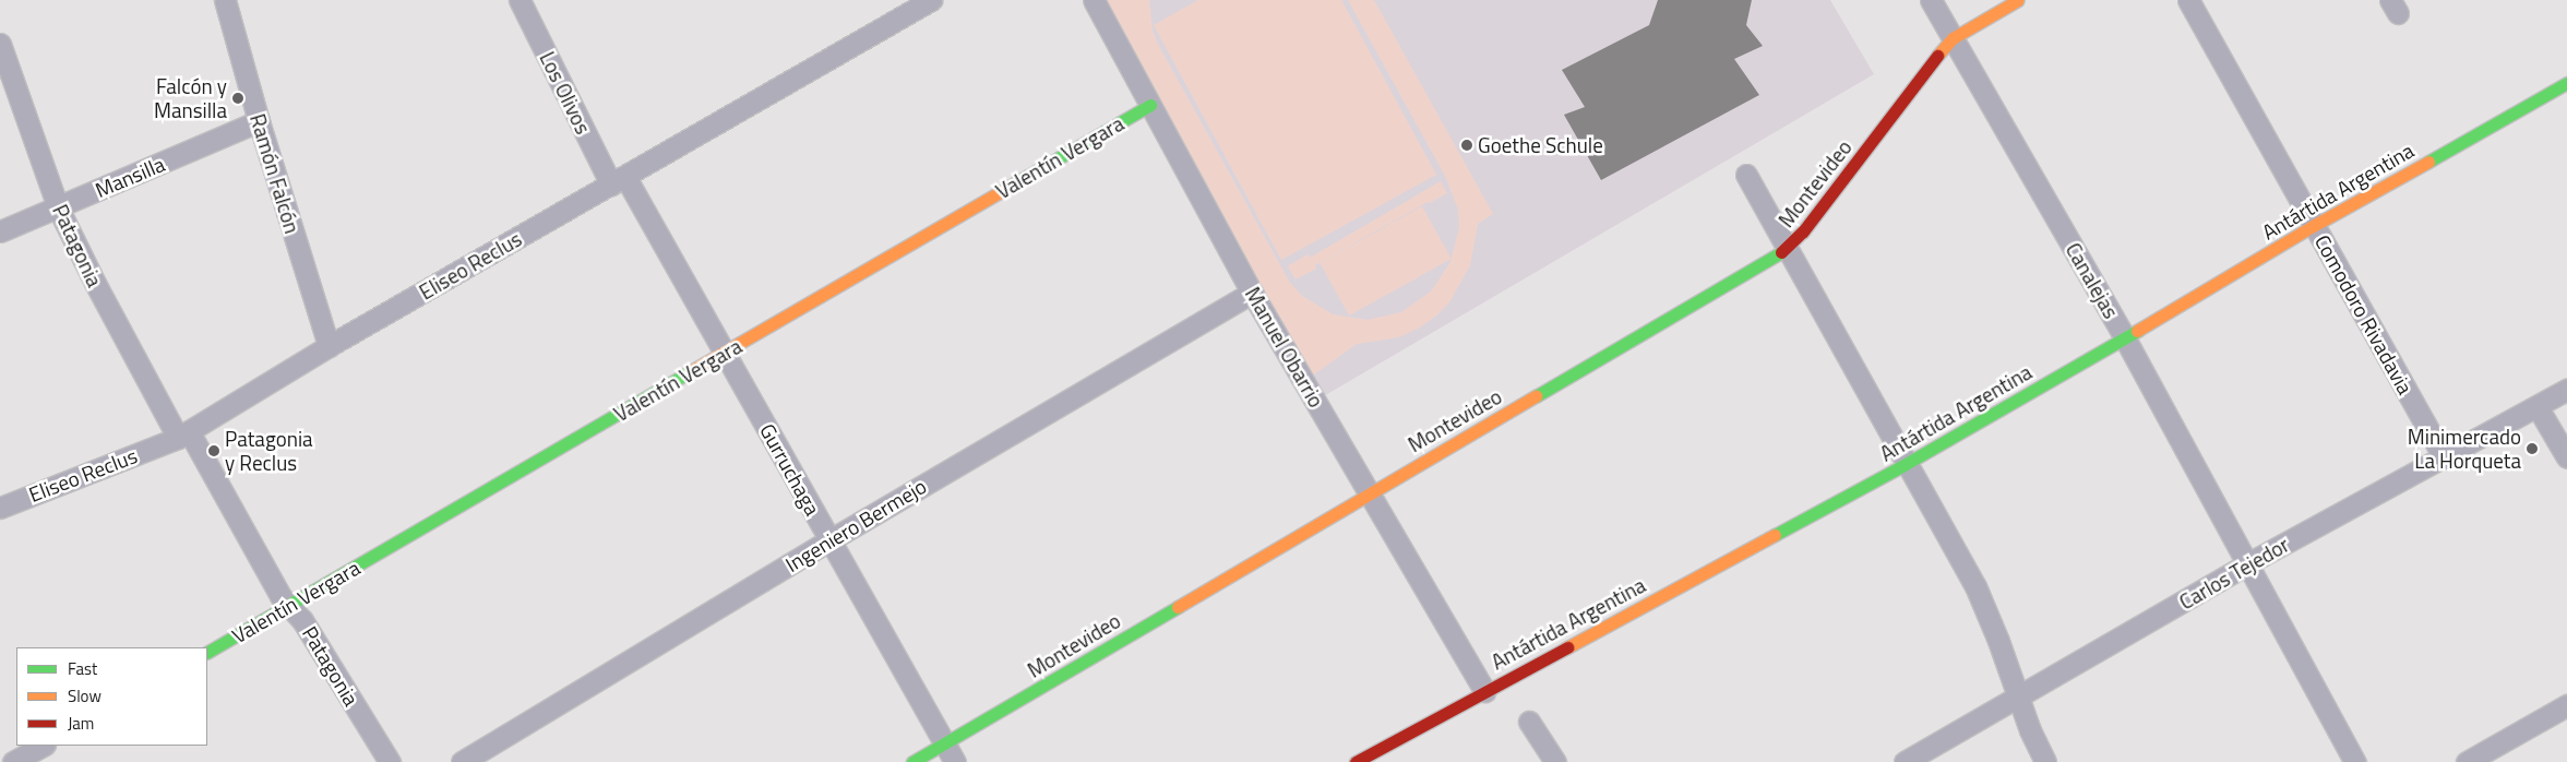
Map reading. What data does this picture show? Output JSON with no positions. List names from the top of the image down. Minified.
{"streets":{"street":["Los Olivos","Valentín Vergara","Ramón Falcón","Mansilla","Montevideo","Antártida Argentina","Patagonia","Eliseo Reclus","Canalejas","Comodoro Rivadavia","Manuel Obarrio","Gurruchaga","Ingeniero Bermejo","Carlos Tejedor"]},"crossings":[["Los Olivos","Eliseo Reclus"],["Los Olivos","Gurruchaga"],["Valentín Vergara","Patagonia"],["Valentín Vergara","Manuel Obarrio"],["Valentín Vergara","Gurruchaga"],["Ramón Falcón","Mansilla"],["Ramón Falcón","Eliseo Reclus"],["Mansilla","Patagonia"],["Montevideo","Canalejas"],["Montevideo","Manuel Obarrio"],["Montevideo","Gurruchaga"],["Antártida Argentina","Canalejas"],["Antártida Argentina","Comodoro Rivadavia"],["Antártida Argentina","Manuel Obarrio"],["Patagonia","Eliseo Reclus"],["Eliseo Reclus","Gurruchaga"],["Canalejas","Carlos Tejedor"],["Comodoro Rivadavia","Carlos Tejedor"],["Manuel Obarrio","Ingeniero Bermejo"],["Gurruchaga","Ingeniero Bermejo"]],"places":["Falcón y Mansilla","Goethe Schule","Minimercado La Horqueta","Patagonia y Reclus"],"legend":["Fast","Slow","Jam"]}
